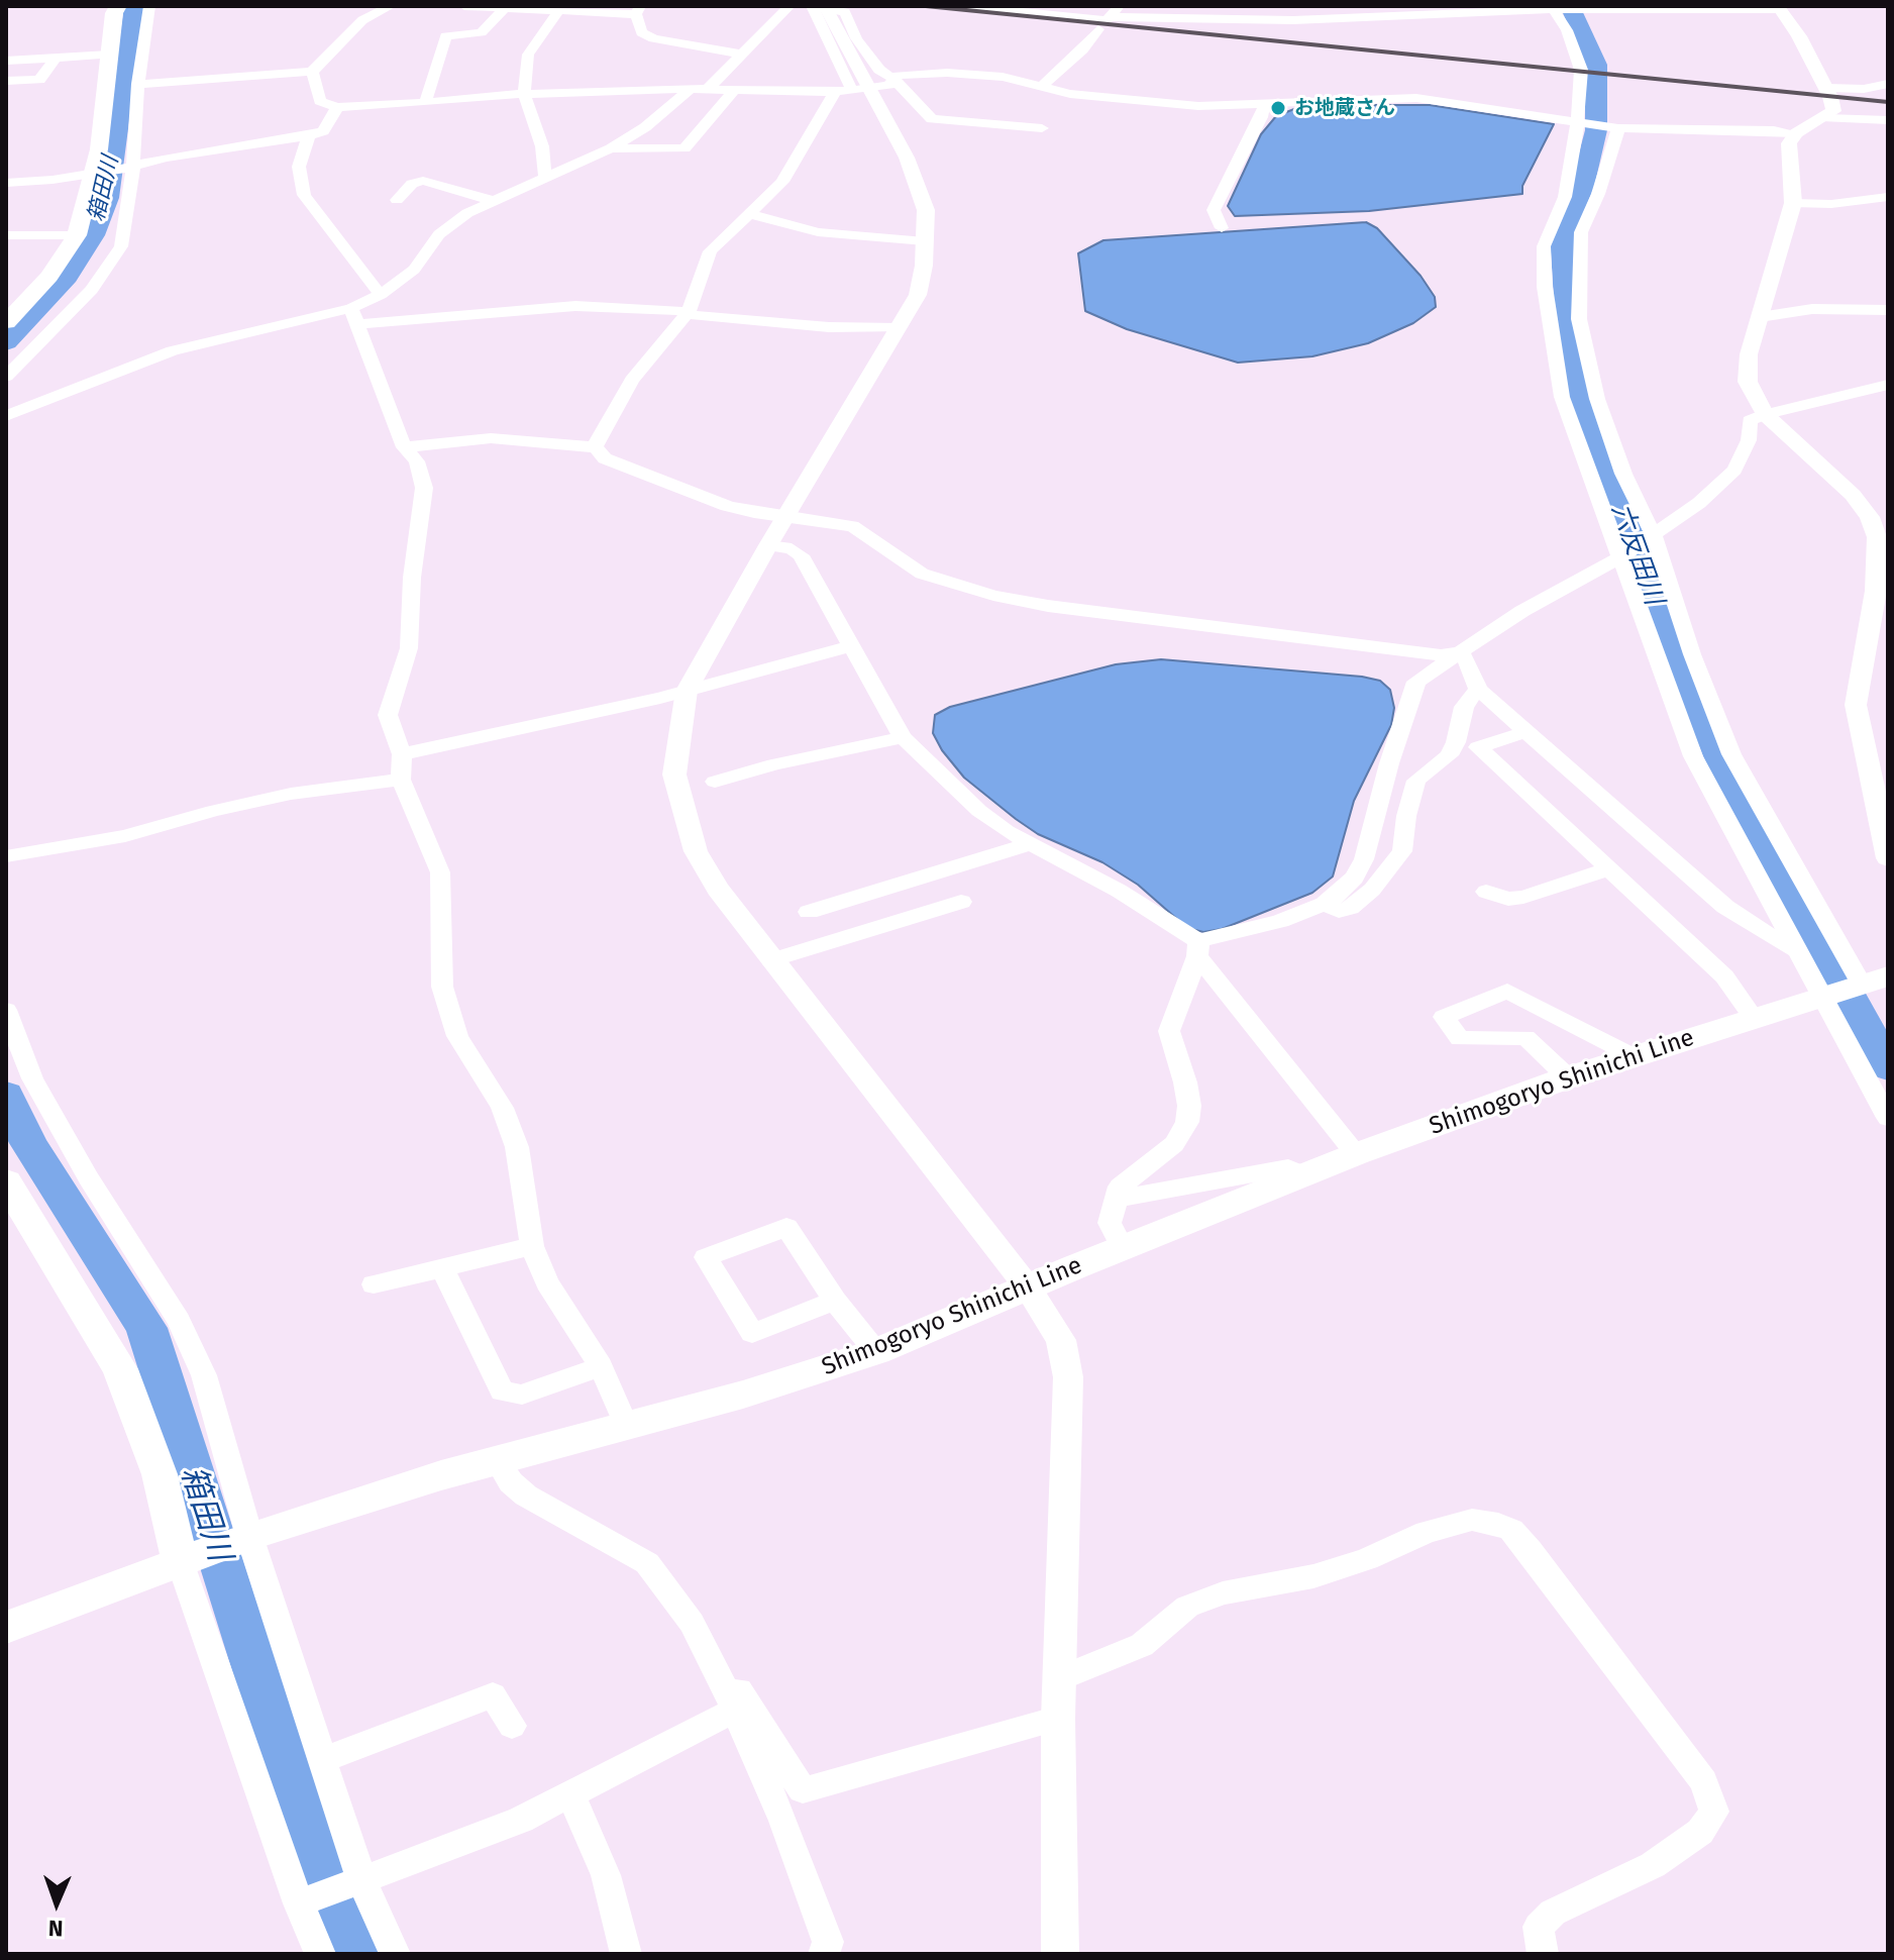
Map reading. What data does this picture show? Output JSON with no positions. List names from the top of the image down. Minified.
{"streets":{"main road":["Shimogoryo Shinichi Line"]},"water":["箱田川","六反田川"],"places":["お地蔵さん"],"north":"bottom"}
